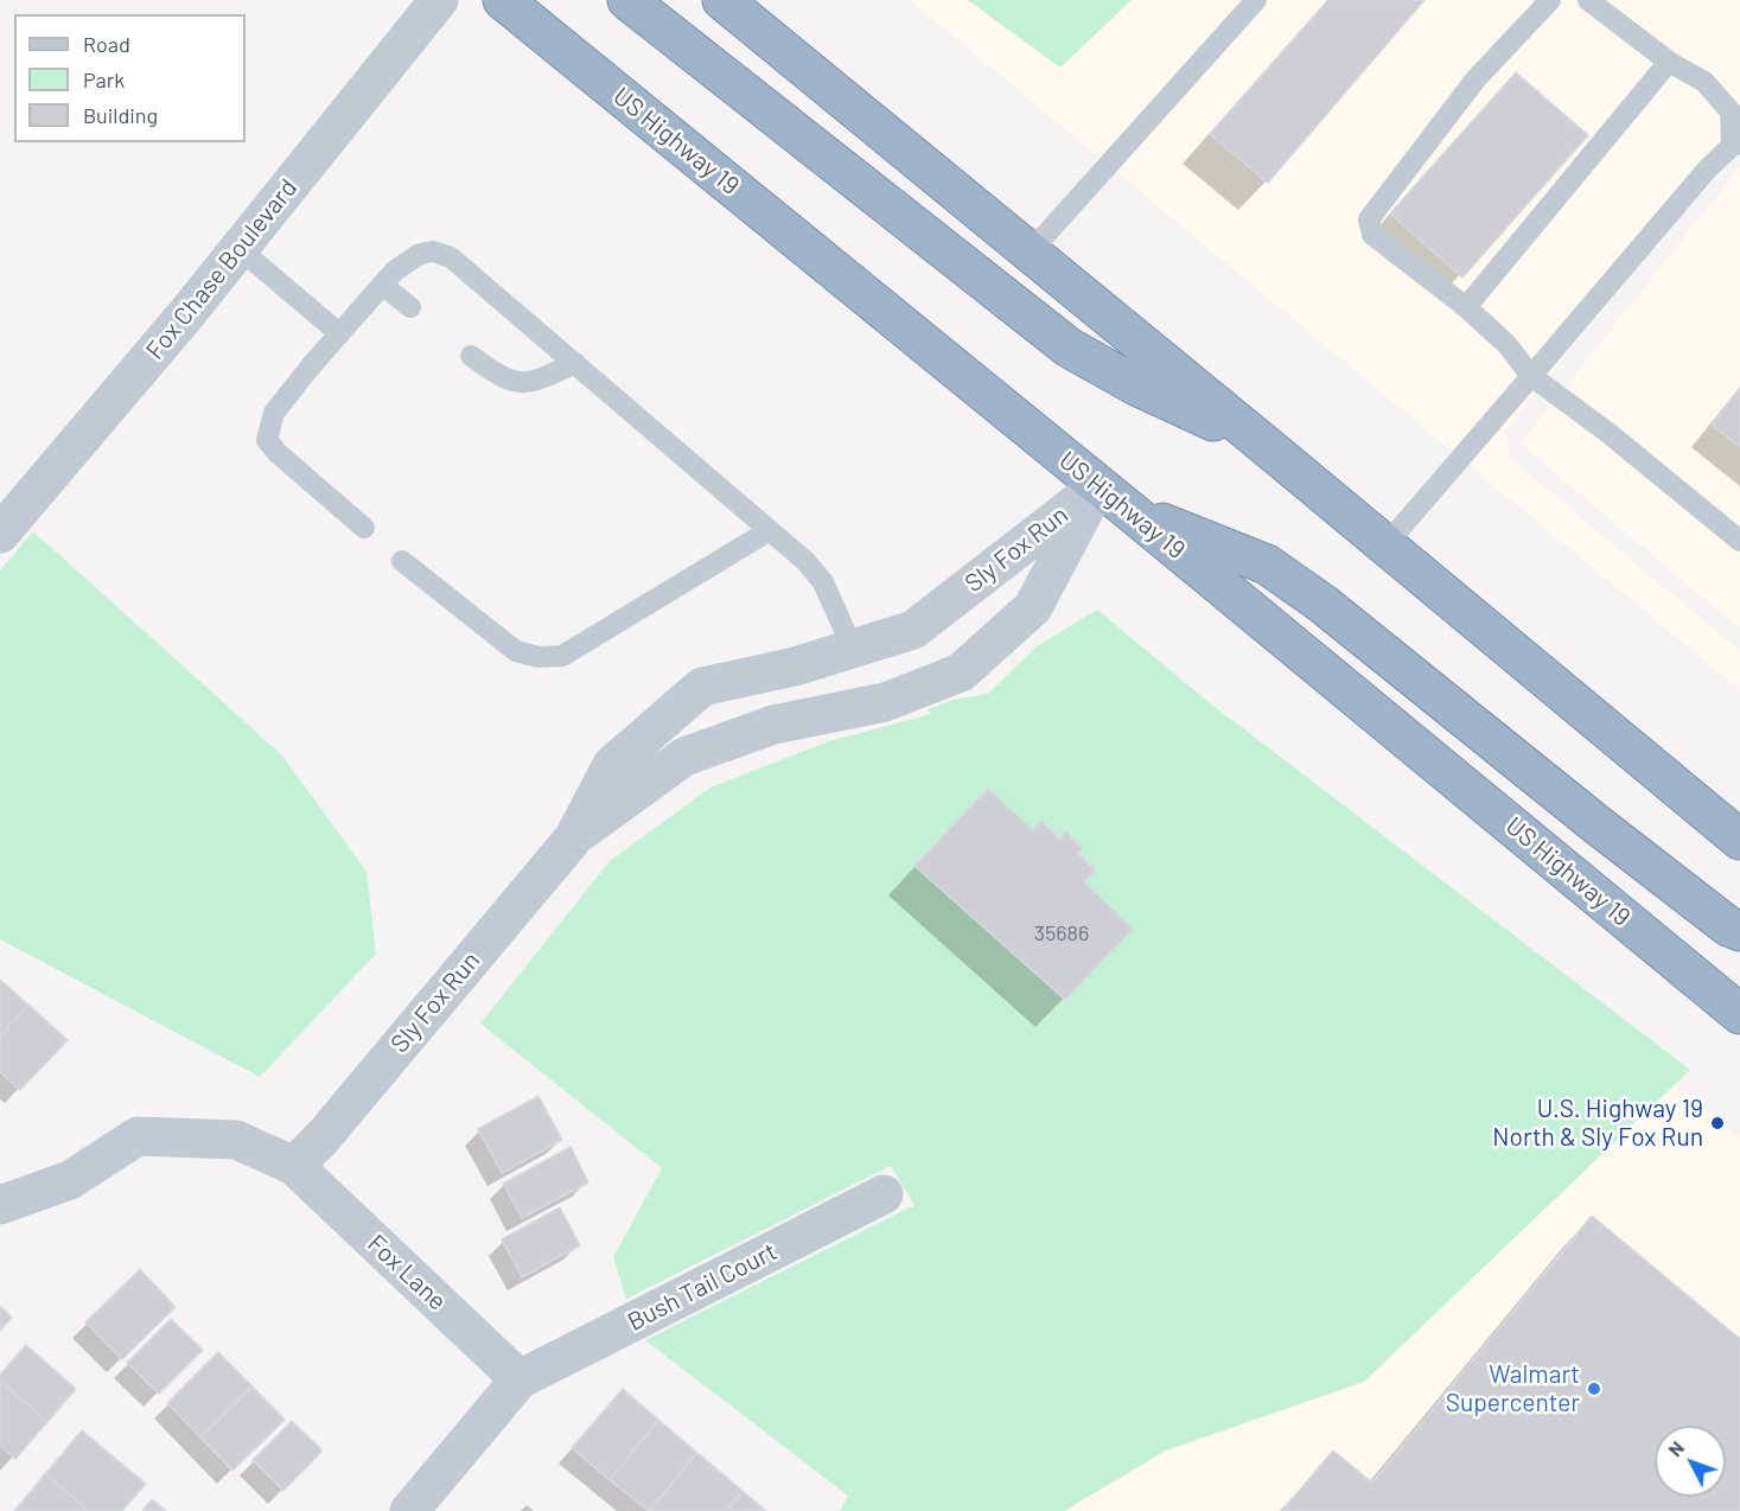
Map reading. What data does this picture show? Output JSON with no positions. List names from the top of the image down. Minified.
{"streets":{"highway":["US Highway 19"],"street":["Fox Chase Boulevard","Sly Fox Run","Fox Lane","Bush Tail Court"]},"crossings":[["US Highway 19","Sly Fox Run"],["Sly Fox Run","Fox Lane"],["Fox Lane","Bush Tail Court"]],"places":["U.S. Highway 19 North & Sly Fox Run","Walmart Supercenter"],"house_numbers":["35686"],"legend":["Road","Park","Building"],"north":"top left"}
